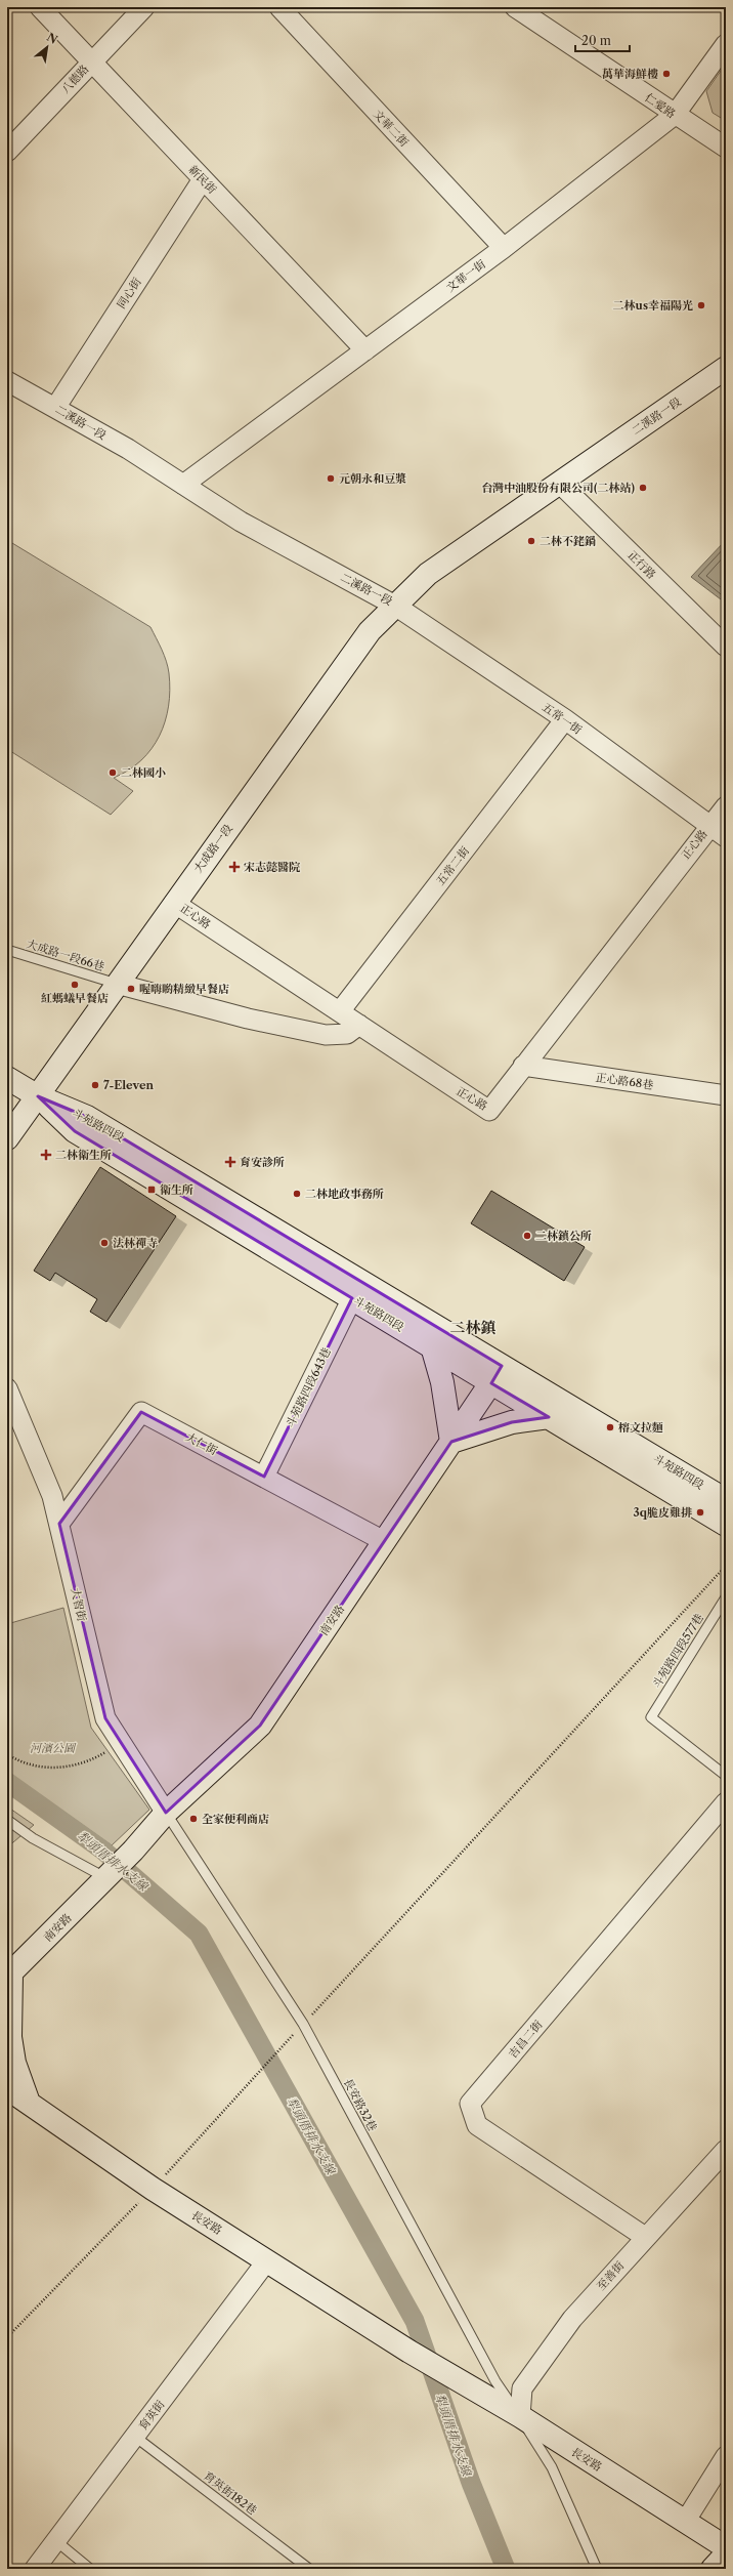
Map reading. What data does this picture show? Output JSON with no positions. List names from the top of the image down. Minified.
{"streets":{"main road":["二溪路一段","大成路一段","斗苑路四段","南安路","長安路"],"street":["八德路","仁愛路","文華二街","新民街","文華一街","同心街","正行路","五常一街","正心路","五常二街","正心路68巷","斗苑路四段643巷","大仁街","大智街","吉昌二街","至善街","育英街"],"lane":["大成路一段66巷","斗苑路四段577巷","長安路32巷","育英街182巷"]},"crossings":[["八德路","新民街"],["仁愛路","文華一街"],["文華二街","文華一街"],["新民街","文華一街"],["新民街","同心街"],["文華一街","二溪路一段"],["同心街","二溪路一段"],["二溪路一段","正行路"],["二溪路一段","五常一街"],["二溪路一段","大成路一段"],["五常一街","正心路"],["五常一街","大成路一段"],["五常一街","五常二街"],["正心路","大成路一段"],["正心路","五常二街"],["正心路","正心路68巷"],["大成路一段","大成路一段66巷"],["大成路一段","斗苑路四段"],["斗苑路四段","斗苑路四段643巷"],["斗苑路四段","南安路"],["斗苑路四段643巷","大仁街"],["大仁街","大智街"],["大仁街","南安路"],["大智街","南安路"],["大智街","長安路32巷"],["南安路","長安路32巷"],["吉昌二街","至善街"],["長安路32巷","長安路"],["長安路32巷","至善街"],["長安路","至善街"],["長安路","育英街"],["育英街","育英街182巷"]],"districts":["二林鎮"],"water":["犁頭厝排水支線"],"parks":["河濱公園"],"places":{"other":["萬華海鮮樓","二林us幸福陽光","元朝永和豆漿","台灣中油股份有限公司(二林站)","二林不銠鍋","二林國小","紅螞蟻早餐店","喔嗨喲精緻早餐店","7-Eleven","二林地政事務所","二林鎮公所","法林禪寺","榕文拉麵","3q脆皮雞排","全家便利商店"],"health":["宋志懿醫院","二林衛生所","育安診所"],"transit":["衛生所"]},"scale_bar":"20 m","north":"top right"}
